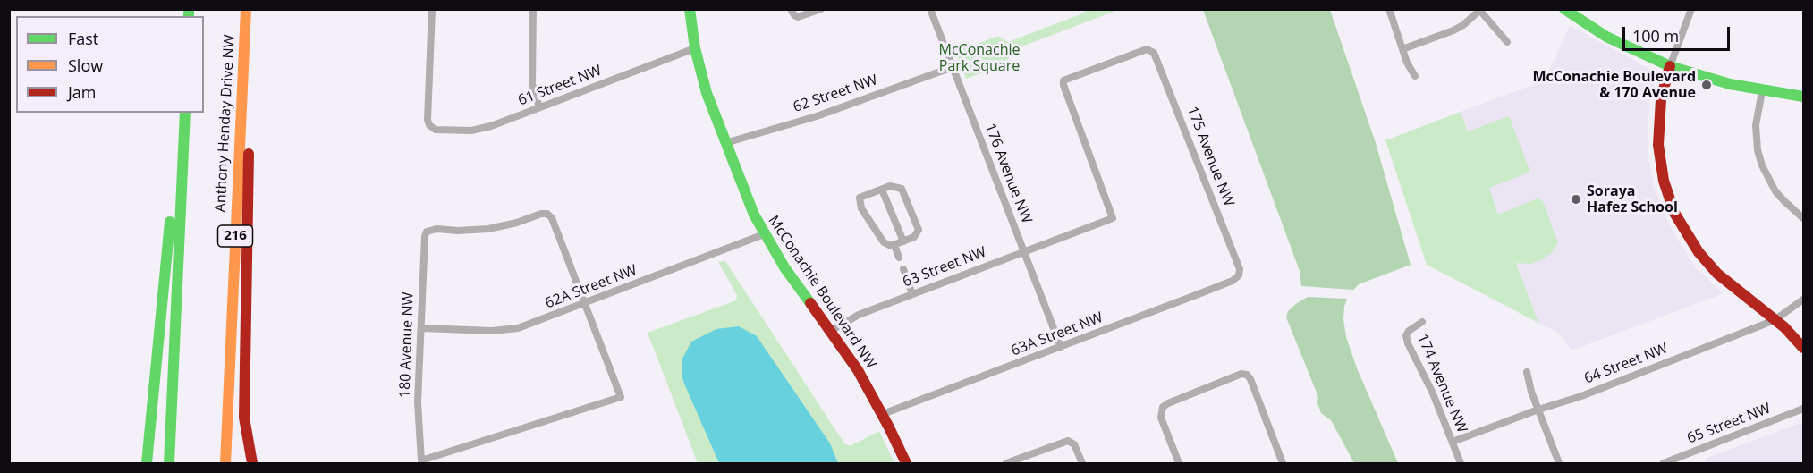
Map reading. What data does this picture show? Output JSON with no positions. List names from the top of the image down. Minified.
{"streets":{"main road":["Anthony Henday Drive NW","216","McConachie Boulevard NW"],"street":["61 Street NW","62 Street NW","175 Avenue NW","176 Avenue NW","63 Street NW","62A Street NW","63A Street NW","180 Avenue NW","64 Street NW","174 Avenue NW","65 Street NW"]},"crossings":[["61 Street NW","McConachie Boulevard NW"],["62 Street NW","176 Avenue NW"],["62 Street NW","McConachie Boulevard NW"],["175 Avenue NW","63 Street NW"],["175 Avenue NW","63A Street NW"],["176 Avenue NW","63 Street NW"],["176 Avenue NW","63A Street NW"],["63 Street NW","McConachie Boulevard NW"],["62A Street NW","McConachie Boulevard NW"],["62A Street NW","180 Avenue NW"],["McConachie Boulevard NW","63A Street NW"],["64 Street NW","174 Avenue NW"]],"parks":["McConachie Park Square"],"places":["McConachie Boulevard & 170 Avenue","Soraya Hafez School"],"legend":["Fast","Slow","Jam"],"scale_bar":"100 m"}
